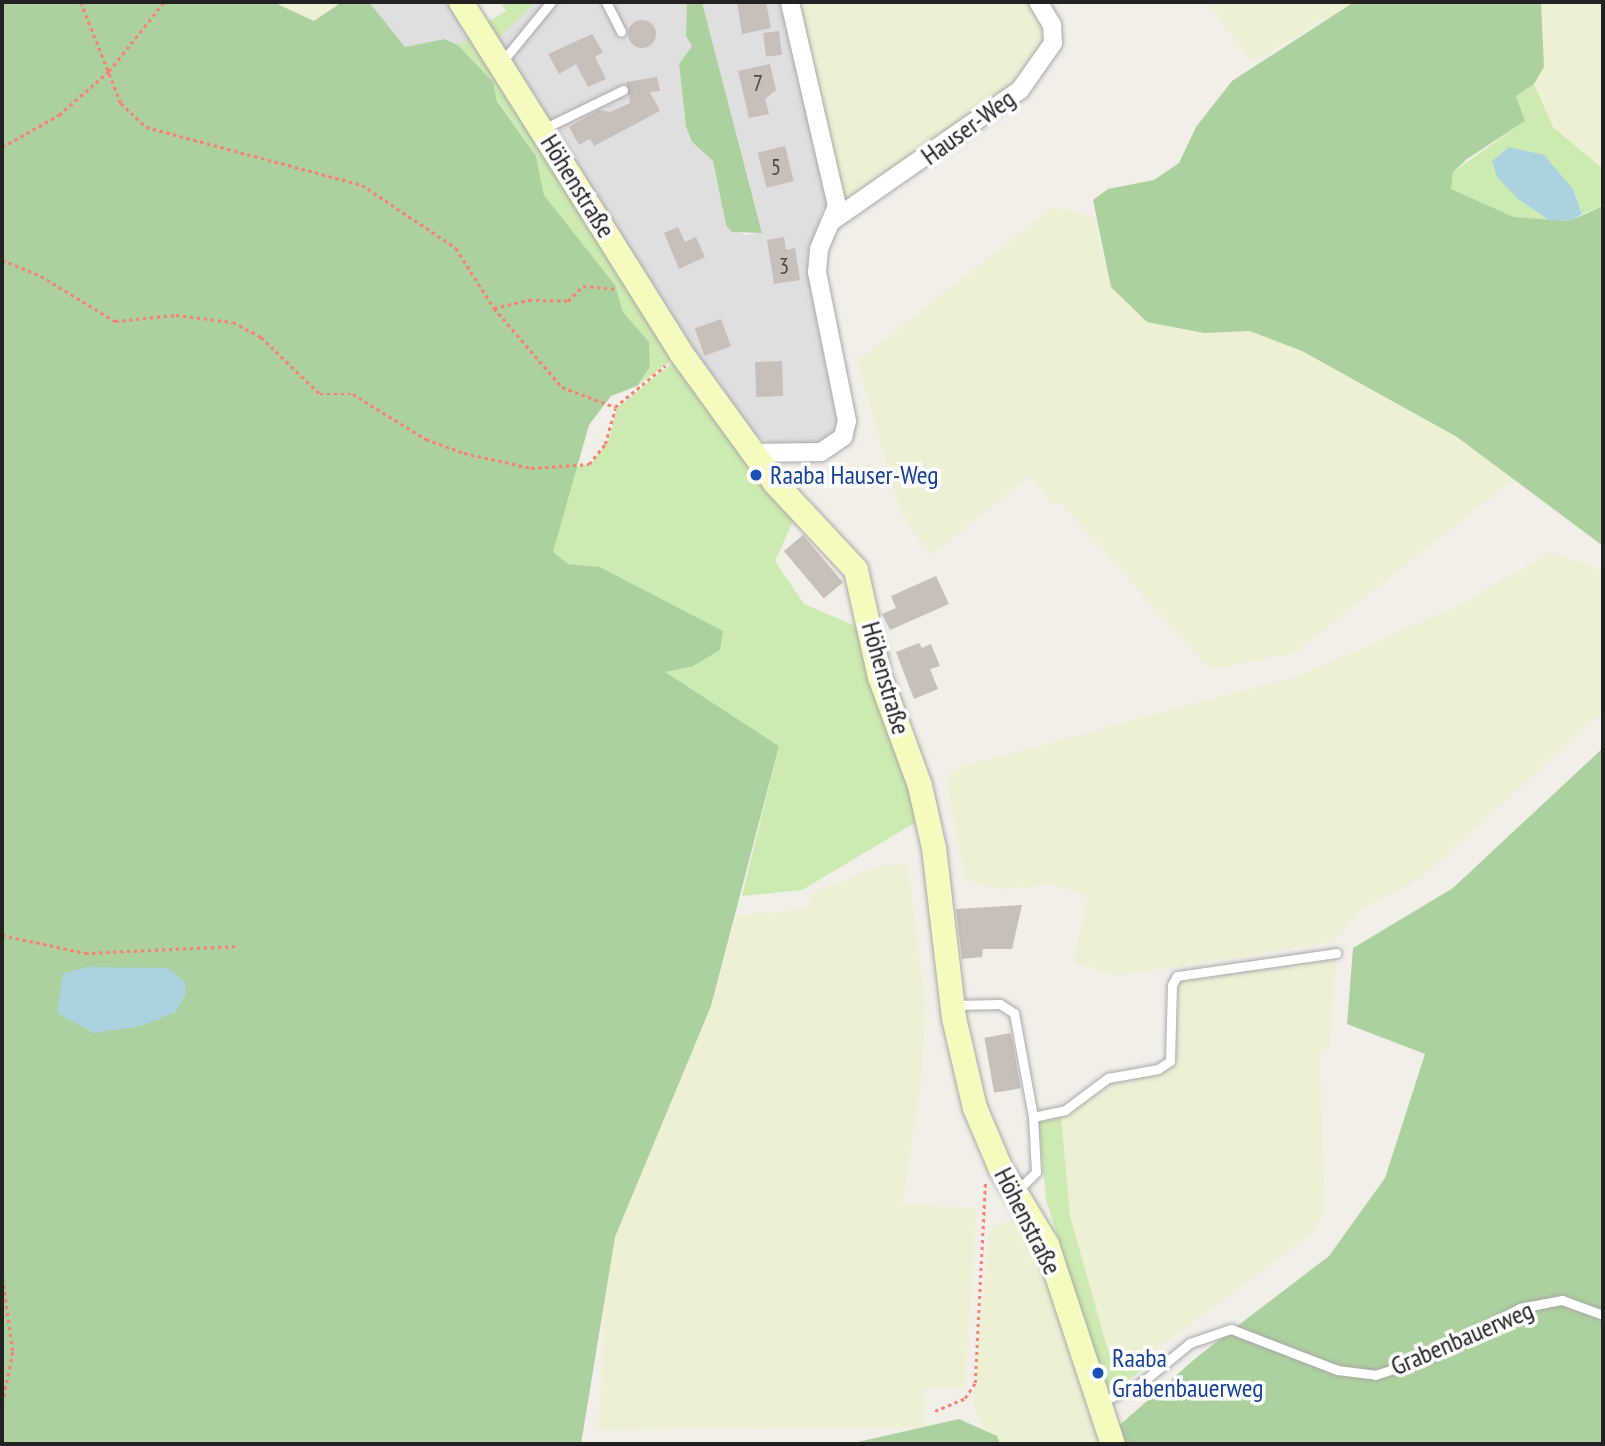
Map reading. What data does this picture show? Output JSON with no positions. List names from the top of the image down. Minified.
{"streets":{"street":["Hauser-Weg","Höhenstraße"],"lane":["Grabenbauerweg"]},"crossings":[["Höhenstraße","Grabenbauerweg"]],"places":["Raaba Hauser-Weg","Raaba Grabenbauerweg"],"house_numbers":["7","5","3"]}
